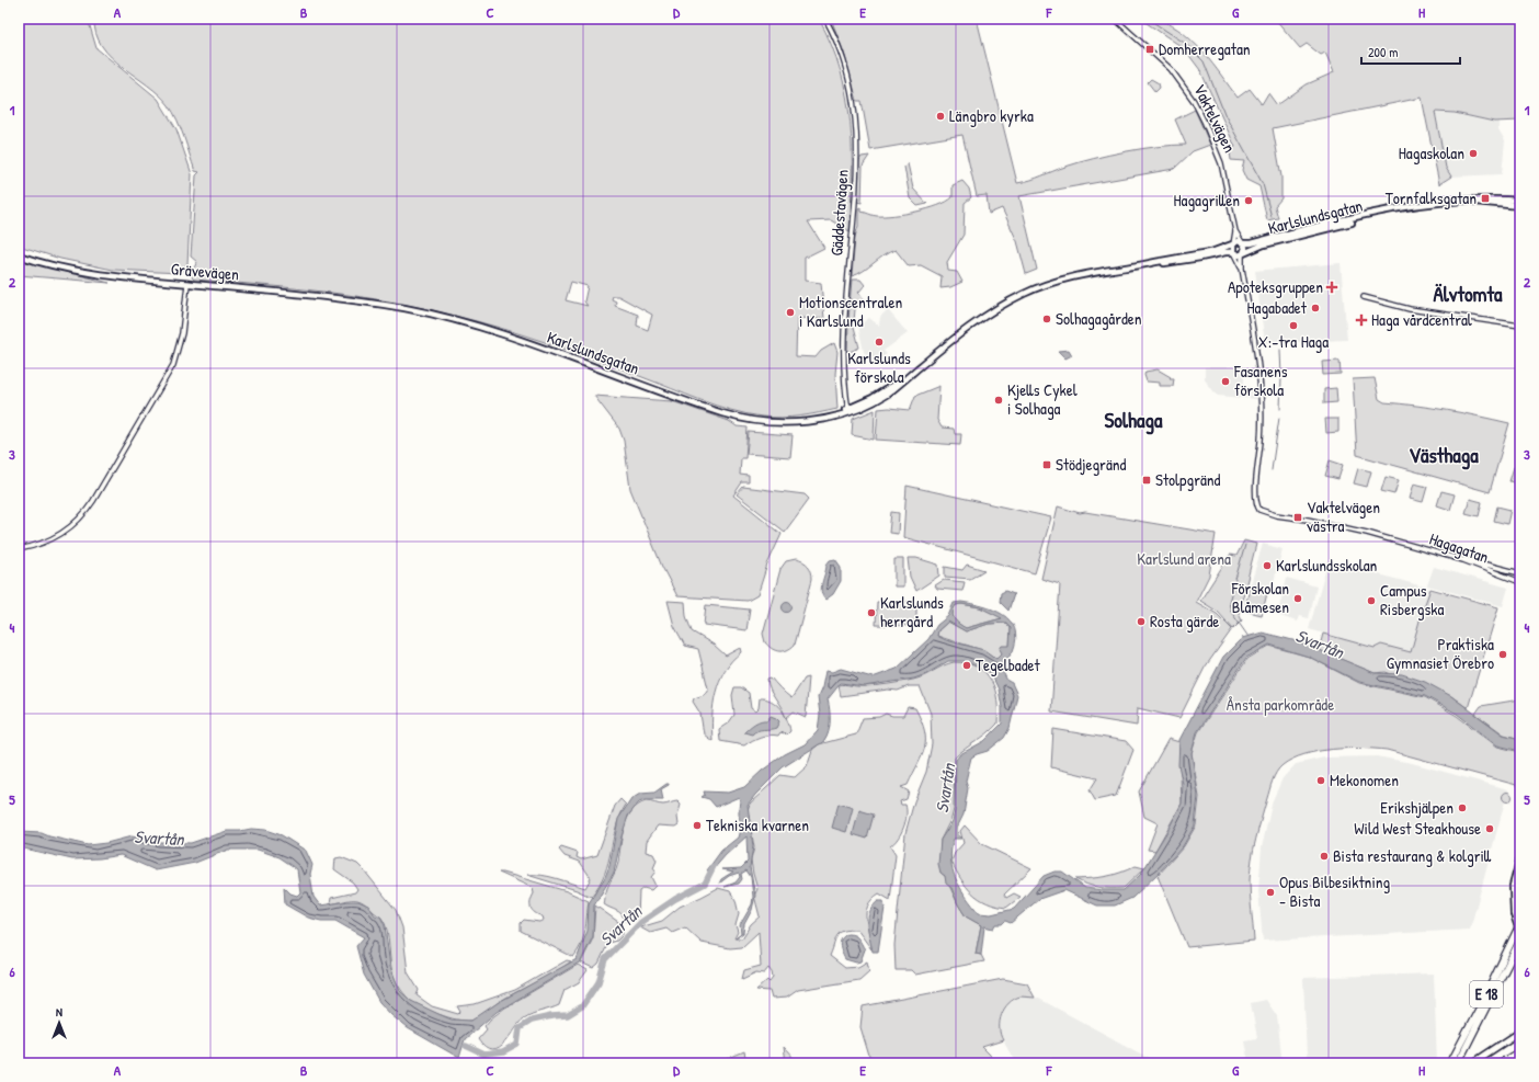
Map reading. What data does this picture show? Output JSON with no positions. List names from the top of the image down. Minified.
{"streets":{"highway":["E 18"],"main road":["Karlslundsgatan","Grävevägen"],"street":["Vaktelvägen","Gäddestavägen","Hagagatan"]},"crossings":[["Vaktelvägen","Karlslundsgatan"],["Gäddestavägen","Karlslundsgatan"],["Karlslundsgatan","Grävevägen"]],"districts":["Älvtomta","Solhaga","Västhaga"],"water":["Svartån"],"parks":["Karlslund arena","Ånsta parkområde"],"places":{"transit":["Domherregatan","Tornfalksgatan","Stödjegränd","Stolpgränd","Vaktelvägen västra"],"other":["Längbro kyrka","Hagaskolan","Hagagrillen","Hagabadet","Motionscentralen i Karlslund","Solhagagården","X:-tra Haga","Karlslunds förskola","Fasanens förskola","Kjells Cykel i Solhaga","Karlslundsskolan","Förskolan Blåmesen","Campus Risbergska","Karlslunds herrgård","Rosta gärde","Praktiska Gymnasiet Örebro","Tegelbadet","Mekonomen","Erikshjälpen","Tekniska kvarnen","Wild West Steakhouse","Bista restaurang & kolgrill","Opus Bilbesiktning - Bista"],"health":["Apoteksgruppen","Haga vårdcentral"]},"scale_bar":"200 m","north":"top","grid":{"columns":["A","B","C","D","E","F","G","H"],"rows":["1","2","3","4","5","6"]}}
